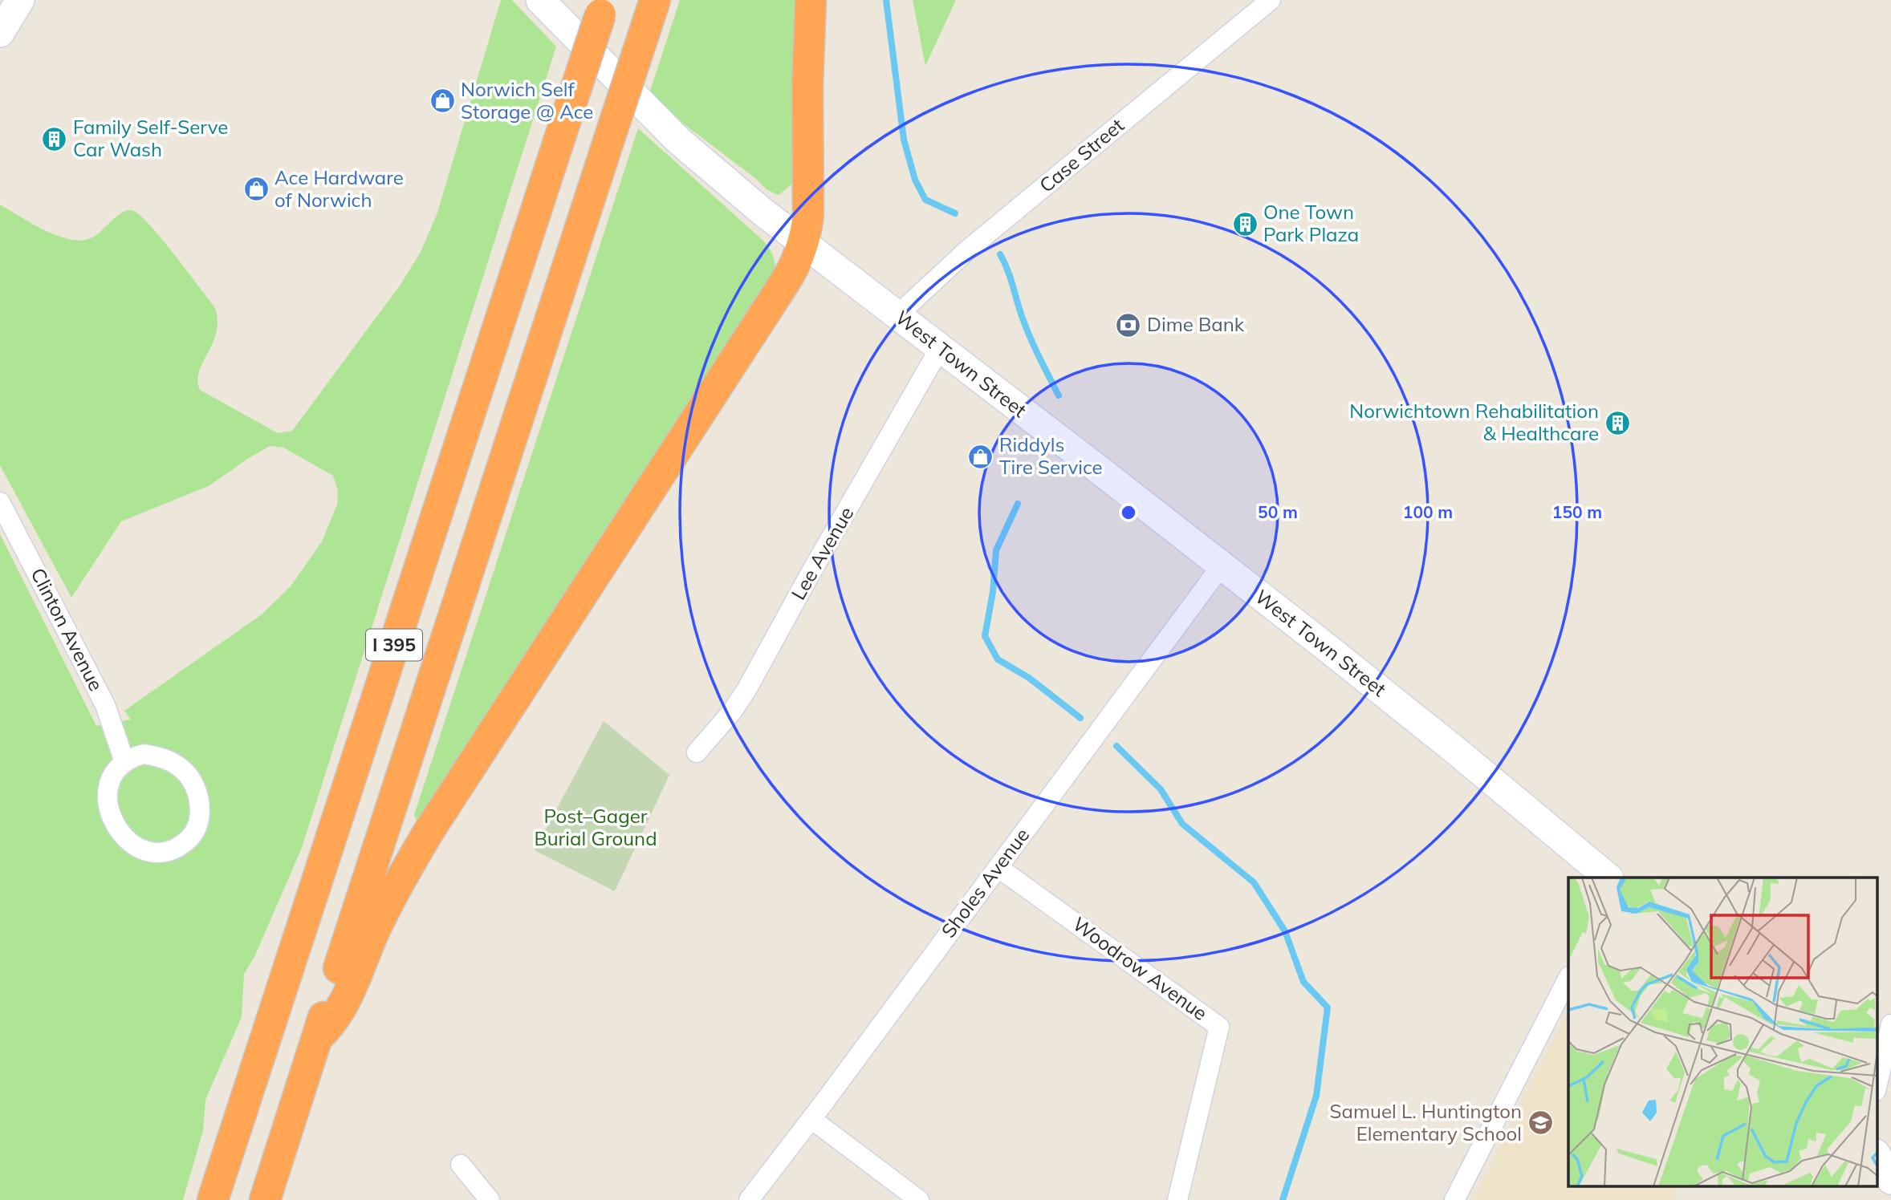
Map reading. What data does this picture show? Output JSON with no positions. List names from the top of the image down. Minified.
{"streets":{"highway":["I 395"],"main road":["West Town Street"],"street":["Case Street","Lee Avenue","Clinton Avenue","Sholes Avenue","Woodrow Avenue"]},"crossings":[["Case Street","West Town Street"],["West Town Street","Lee Avenue"],["West Town Street","Sholes Avenue"],["Sholes Avenue","Woodrow Avenue"]],"parks":["Post–Gager Burial Ground"],"places":{"shop":["Norwich Self Storage @ Ace","Ace Hardware of Norwich","Riddyls Tire Service"],"building":["Family Self-Serve Car Wash","One Town Park Plaza","Norwichtown Rehabilitation & Healthcare"],"bank":["Dime Bank"],"school or university":["Samuel L. Huntington Elementary School"]},"rings":["50 m","100 m","150 m"]}
